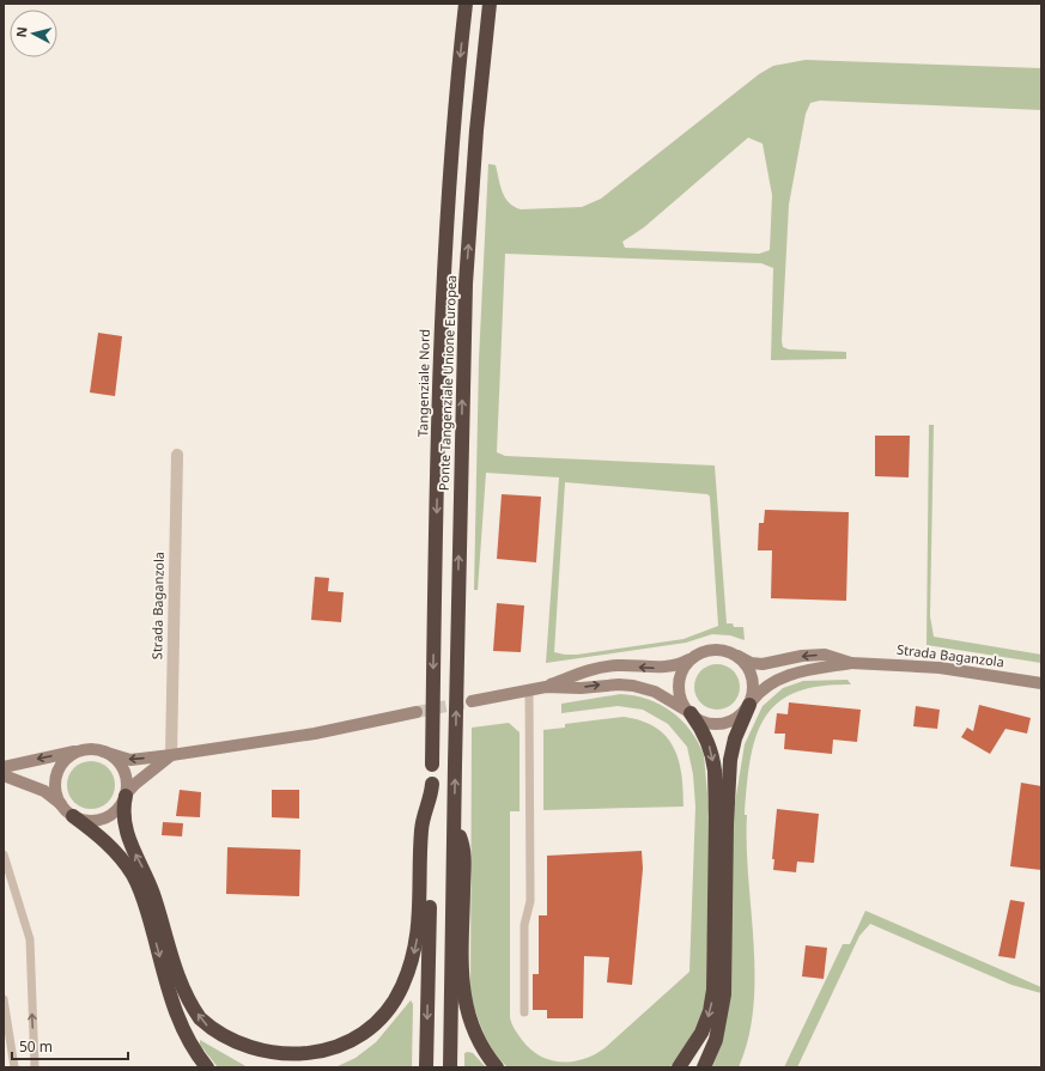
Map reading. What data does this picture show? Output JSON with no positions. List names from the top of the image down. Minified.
{"streets":{"highway":["Tangenziale Nord","Ponte Tangenziale Unione Europea"],"main road":["Strada Baganzola"]},"one_way":["Tangenziale Nord","Ponte Tangenziale Unione Europea"],"scale_bar":"50 m","north":"left"}
